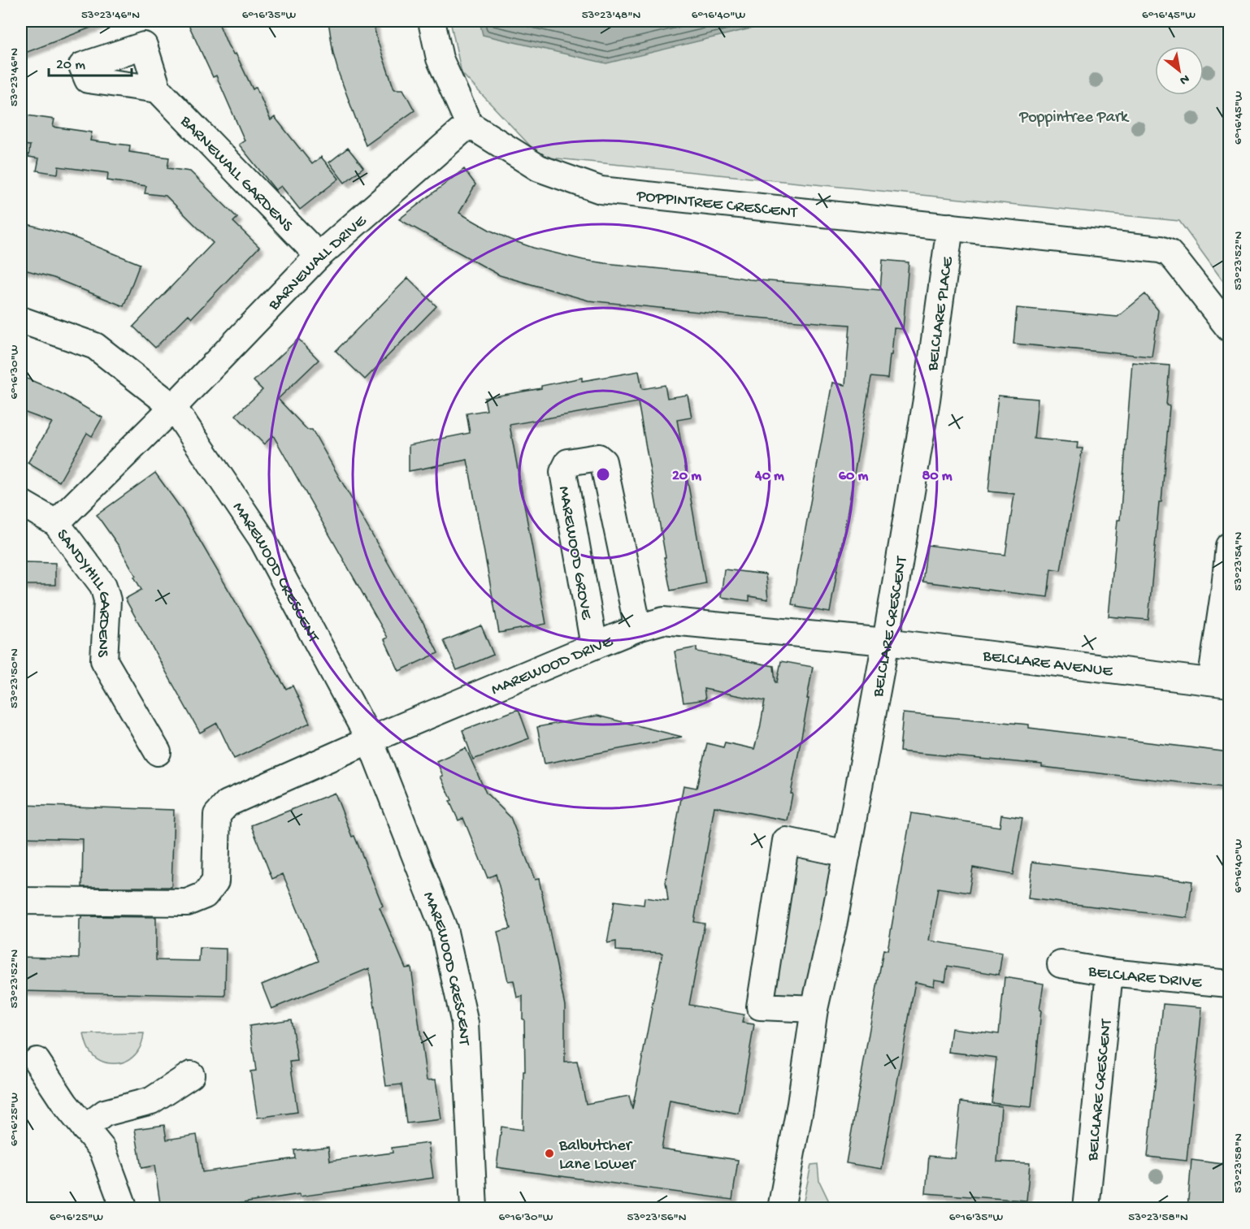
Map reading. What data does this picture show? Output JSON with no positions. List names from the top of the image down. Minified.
{"streets":{"street":["BARNEWALL GARDENS","POPPINTREE CRESCENT","BARNEWALL DRIVE","BELCLARE PLACE","MAREWOOD GROVE","MAREWOOD CRESCENT","SANDYHILL GARDENS","BELCLARE CRESCENT","BELCLARE AVENUE","MAREWOOD DRIVE","BELCLARE DRIVE"]},"crossings":[["BARNEWALL GARDENS","BARNEWALL DRIVE"],["POPPINTREE CRESCENT","BARNEWALL DRIVE"],["POPPINTREE CRESCENT","BELCLARE PLACE"],["BARNEWALL DRIVE","MAREWOOD CRESCENT"],["BELCLARE PLACE","BELCLARE CRESCENT"],["MAREWOOD GROVE","MAREWOOD DRIVE"],["MAREWOOD CRESCENT","MAREWOOD DRIVE"],["BELCLARE CRESCENT","BELCLARE AVENUE"],["BELCLARE CRESCENT","MAREWOOD DRIVE"],["BELCLARE CRESCENT","BELCLARE DRIVE"],["BELCLARE AVENUE","MAREWOOD DRIVE"]],"parks":["Poppintree Park"],"places":["Balbutcher Lane Lower"],"scale_bar":"20 m","north":"bottom right","coordinates":["53°23'46\"N","6°16'35\"W","53°23'48\"N","6°16'40\"W","6°16'45\"W","53°23'52\"N","6°16'30\"W","53°23'54\"N","53°23'50\"N","6°16'25\"W","53°23'58\"N","53°23'56\"N"],"rings":["20 m","40 m","60 m","80 m"]}
